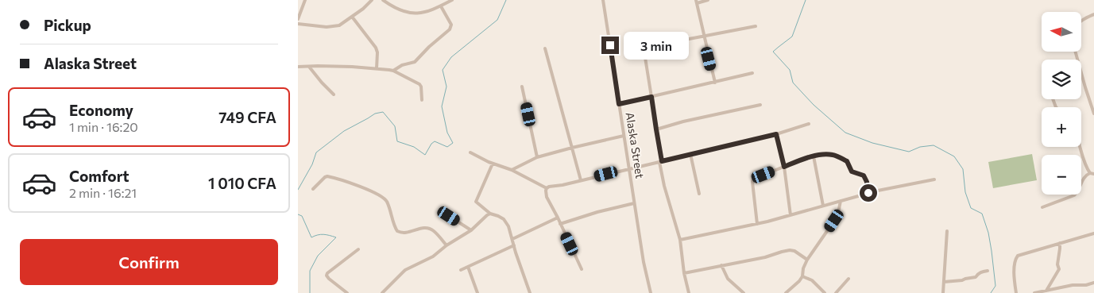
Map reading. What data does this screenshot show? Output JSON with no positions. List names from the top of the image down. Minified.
{"streets":{"street":["Alaska Street"]},"north":"left","page":{"banner":["Pickup","Alaska Street"],"map_buttons":["+","−"],"bubble":"3 min","list":[{"name":"Economy","note":"1 min · 16:20","value":"749 CFA"},{"name":"Comfort","note":"2 min · 16:21","value":"1 010 CFA"}],"buttons":"Confirm"}}
